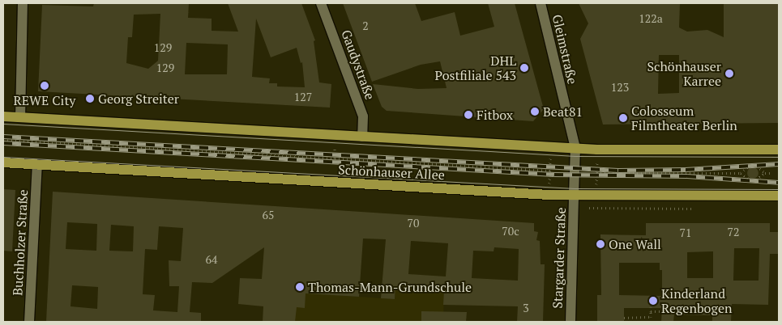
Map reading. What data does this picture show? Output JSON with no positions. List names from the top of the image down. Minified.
{"streets":{"main road":["Schönhauser Allee"],"street":["Gleimstraße","Gaudystraße","Buchholzer Straße","Stargarder Straße"]},"crossings":[["Gleimstraße","Schönhauser Allee"],["Gleimstraße","Stargarder Straße"],["Schönhauser Allee","Buchholzer Straße"],["Schönhauser Allee","Stargarder Straße"]],"places":["DHL Postfiliale 543","Schönhauser Karree","REWE City","Georg Streiter","Beat81","Fitbox","Colosseum Filmtheater Berlin","One Wall","Thomas-Mann-Grundschule","Kinderland Regenbogen"],"house_numbers":["122a","2","129","129","123","127","65","70","70c","72","71","64","3"]}
